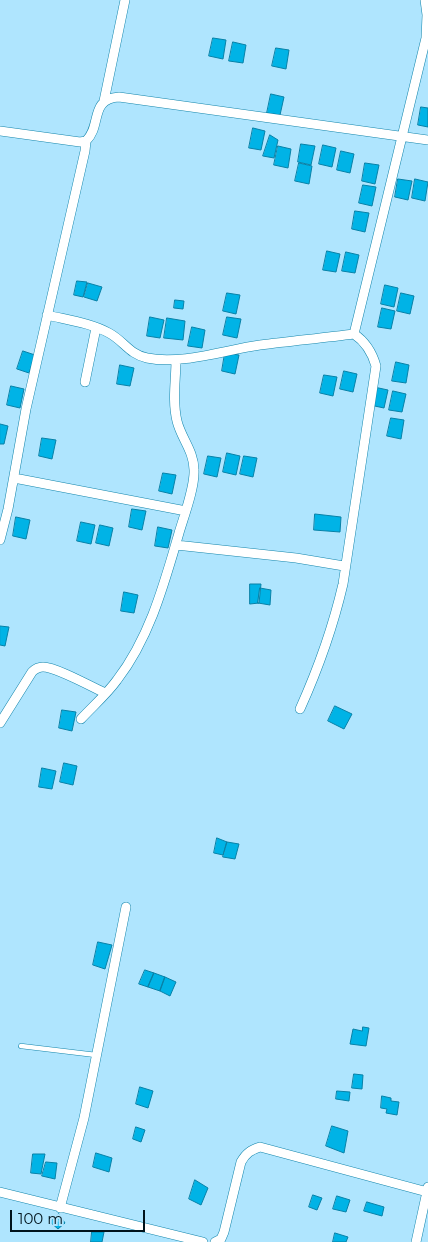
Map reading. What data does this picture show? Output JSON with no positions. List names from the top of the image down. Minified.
{"scale_bar":"100 m"}
